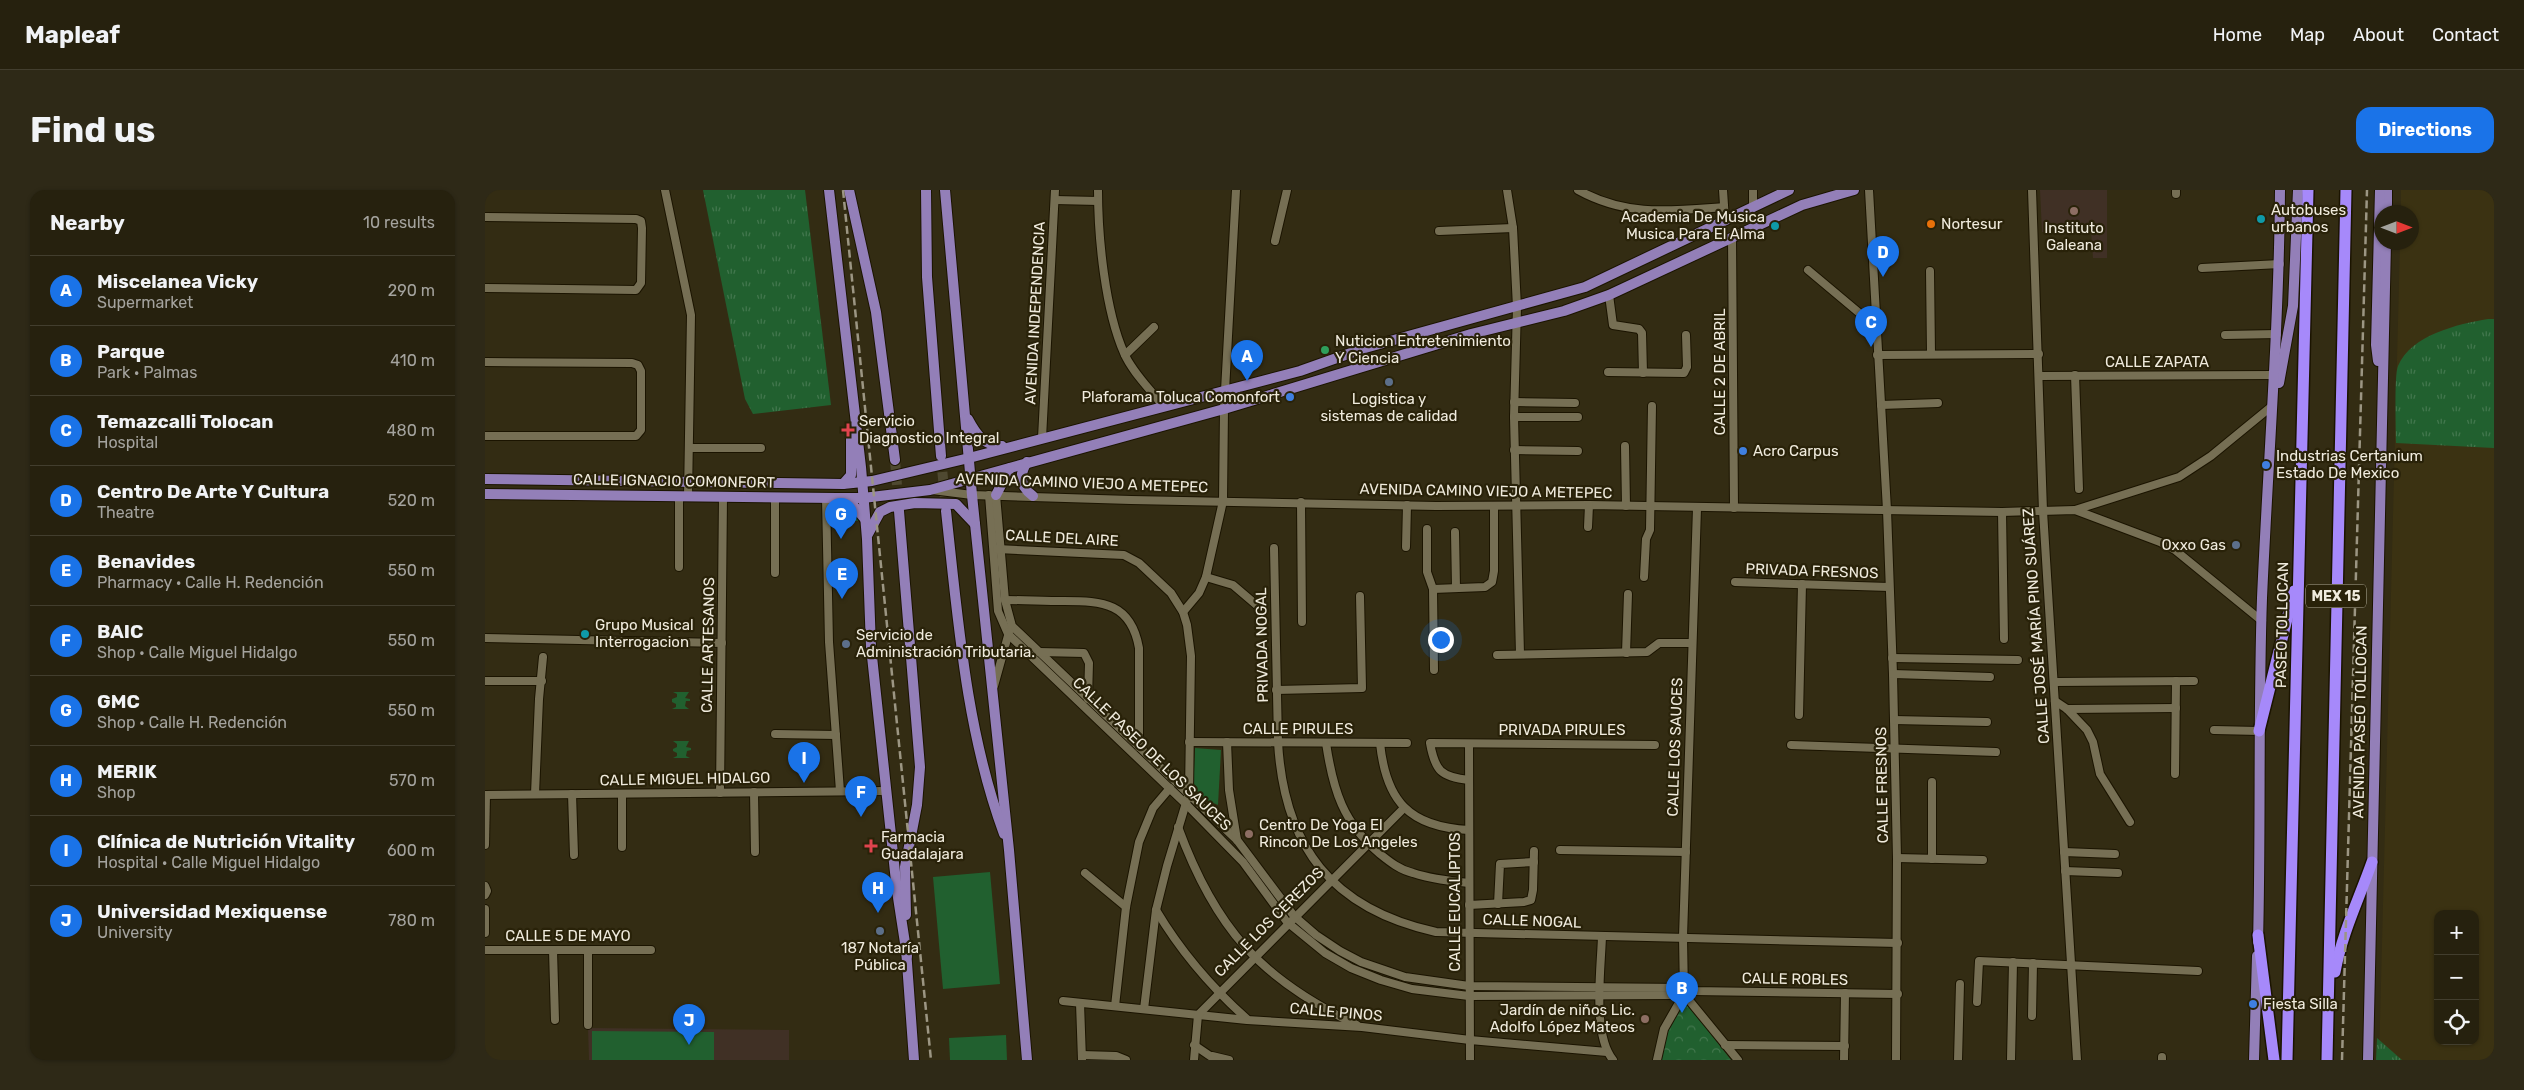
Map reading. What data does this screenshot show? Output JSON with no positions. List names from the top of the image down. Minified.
{"streets":{"highway":["MEX 15","PASEO TOLLOCAN"],"main road":["CALLE IGNACIO COMONFORT","AVENIDA PASEO TOLLOCAN"],"street":["AVENIDA INDEPENDENCIA","CALLE ZAPATA","CALLE 2 DE ABRIL","AVENIDA CAMINO VIEJO A METEPEC","CALLE DEL AIRE","PRIVADA FRESNOS","CALLE JOSÉ MARÍA PINO SUÁREZ","CALLE ARTESANOS","PRIVADA NOGAL","CALLE PIRULES","PRIVADA PIRULES","CALLE LOS SAUCES","CALLE PASEO DE LOS SAUCES","CALLE MIGUEL HIDALGO","CALLE FRESNOS","CALLE EUCALIPTOS","CALLE NOGAL","CALLE LOS CEREZOS","CALLE 5 DE MAYO","CALLE ROBLES","CALLE PINOS"]},"crossings":[["AVENIDA INDEPENDENCIA","CALLE IGNACIO COMONFORT"],["CALLE ZAPATA","CALLE JOSÉ MARÍA PINO SUÁREZ"],["CALLE 2 DE ABRIL","CALLE IGNACIO COMONFORT"],["CALLE 2 DE ABRIL","AVENIDA CAMINO VIEJO A METEPEC"],["CALLE IGNACIO COMONFORT","AVENIDA CAMINO VIEJO A METEPEC"],["CALLE IGNACIO COMONFORT","CALLE ARTESANOS"],["AVENIDA CAMINO VIEJO A METEPEC","CALLE JOSÉ MARÍA PINO SUÁREZ"],["AVENIDA CAMINO VIEJO A METEPEC","CALLE LOS SAUCES"],["AVENIDA CAMINO VIEJO A METEPEC","CALLE FRESNOS"],["CALLE DEL AIRE","CALLE PIRULES"],["CALLE DEL AIRE","CALLE PASEO DE LOS SAUCES"],["CALLE DEL AIRE","CALLE PINOS"],["PRIVADA FRESNOS","CALLE FRESNOS"],["CALLE ARTESANOS","CALLE MIGUEL HIDALGO"],["PRIVADA NOGAL","CALLE PIRULES"],["PRIVADA NOGAL","CALLE NOGAL"],["CALLE PIRULES","CALLE PASEO DE LOS SAUCES"],["CALLE PIRULES","CALLE NOGAL"],["PRIVADA PIRULES","CALLE EUCALIPTOS"],["CALLE LOS SAUCES","CALLE PASEO DE LOS SAUCES"],["CALLE LOS SAUCES","CALLE NOGAL"],["CALLE LOS SAUCES","CALLE ROBLES"],["CALLE PASEO DE LOS SAUCES","CALLE EUCALIPTOS"],["CALLE PASEO DE LOS SAUCES","CALLE LOS CEREZOS"],["CALLE PASEO DE LOS SAUCES","CALLE ROBLES"],["CALLE FRESNOS","CALLE NOGAL"],["CALLE FRESNOS","CALLE ROBLES"],["CALLE EUCALIPTOS","CALLE NOGAL"],["CALLE EUCALIPTOS","CALLE PINOS"],["CALLE NOGAL","CALLE LOS CEREZOS"],["CALLE LOS CEREZOS","CALLE PINOS"]],"places":{"other":["Instituto Galeana","Autobuses urbanos","Nortesur","Academia De Música Musica Para El Alma","Nuticion Entretenimiento Y Ciencia","Logistica y sistemas de calidad","Plaforama Toluca Comonfort","Acro Carpus","Industrias Certanium Estado De Mexico","Oxxo Gas","Grupo Musical Interrogacion","Servicio de Administración Tributaria.","Centro De Yoga El Rincon De Los Angeles","187 Notaría Pública","Fiesta Silla","Jardín de niños Lic. Adolfo López Mateos"],"health":["Servicio Diagnostico Integral","Farmacia Guadalajara"]},"north":"right","page":{"header":"Mapleaf","nav":["Home","Map","About","Contact"],"buttons":"Directions","title":"Find us","heading":["Nearby","10 results"],"pins":["D","C","A","G","E","I","F","H","B","J"],"list":[{"mark":"A","name":"Miscelanea Vicky","note":"Supermarket","value":"290 m"},{"mark":"B","name":"Parque","note":"Park · Palmas","value":"410 m"},{"mark":"C","name":"Temazcalli Tolocan","note":"Hospital","value":"480 m"},{"mark":"D","name":"Centro De Arte Y Cultura","note":"Theatre","value":"520 m"},{"mark":"E","name":"Benavides","note":"Pharmacy · Calle H. Redención","value":"550 m"},{"mark":"F","name":"BAIC","note":"Shop · Calle Miguel Hidalgo","value":"550 m"},{"mark":"G","name":"GMC","note":"Shop · Calle H. Redención","value":"550 m"},{"mark":"H","name":"MERIK","note":"Shop","value":"570 m"},{"mark":"I","name":"Clínica de Nutrición Vitality","note":"Hospital · Calle Miguel Hidalgo","value":"600 m"},{"mark":"J","name":"Universidad Mexiquense","note":"University","value":"780 m"}],"map_buttons":["+","−"]}}
